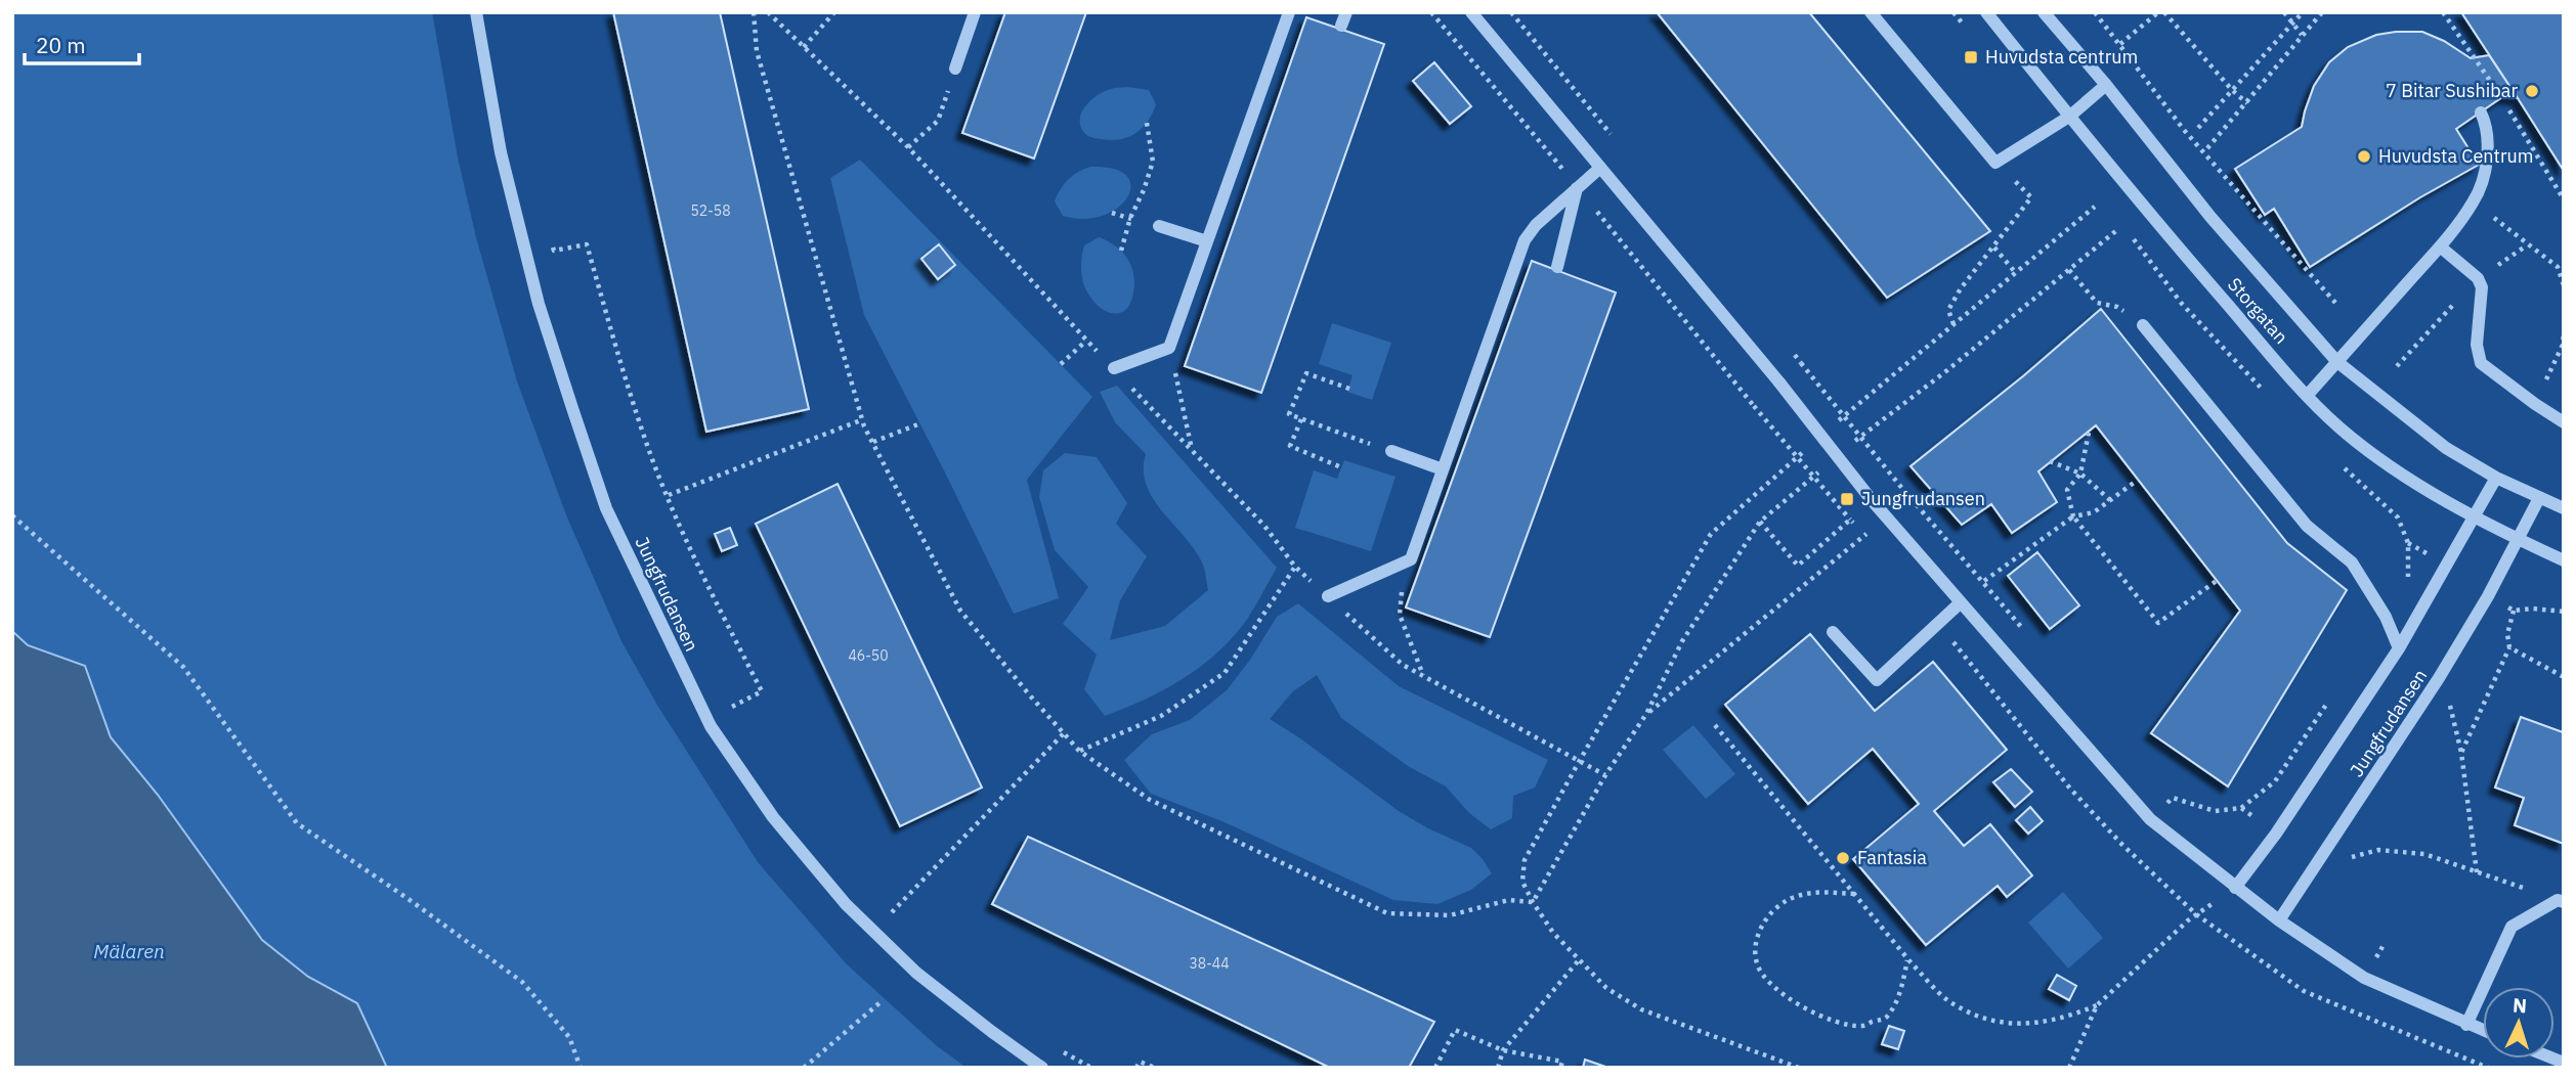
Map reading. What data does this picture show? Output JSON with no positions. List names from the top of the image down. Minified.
{"streets":{"street":["Storgatan","Jungfrudansen"]},"crossings":[["Storgatan","Jungfrudansen"]],"water":["Mälaren"],"places":{"transit":["Huvudsta centrum","Jungfrudansen"],"other":["7 Bitar Sushibar","Huvudsta Centrum","Fantasia"]},"house_numbers":["52-58","46-50","38-44"],"scale_bar":"20 m","north":"top"}
